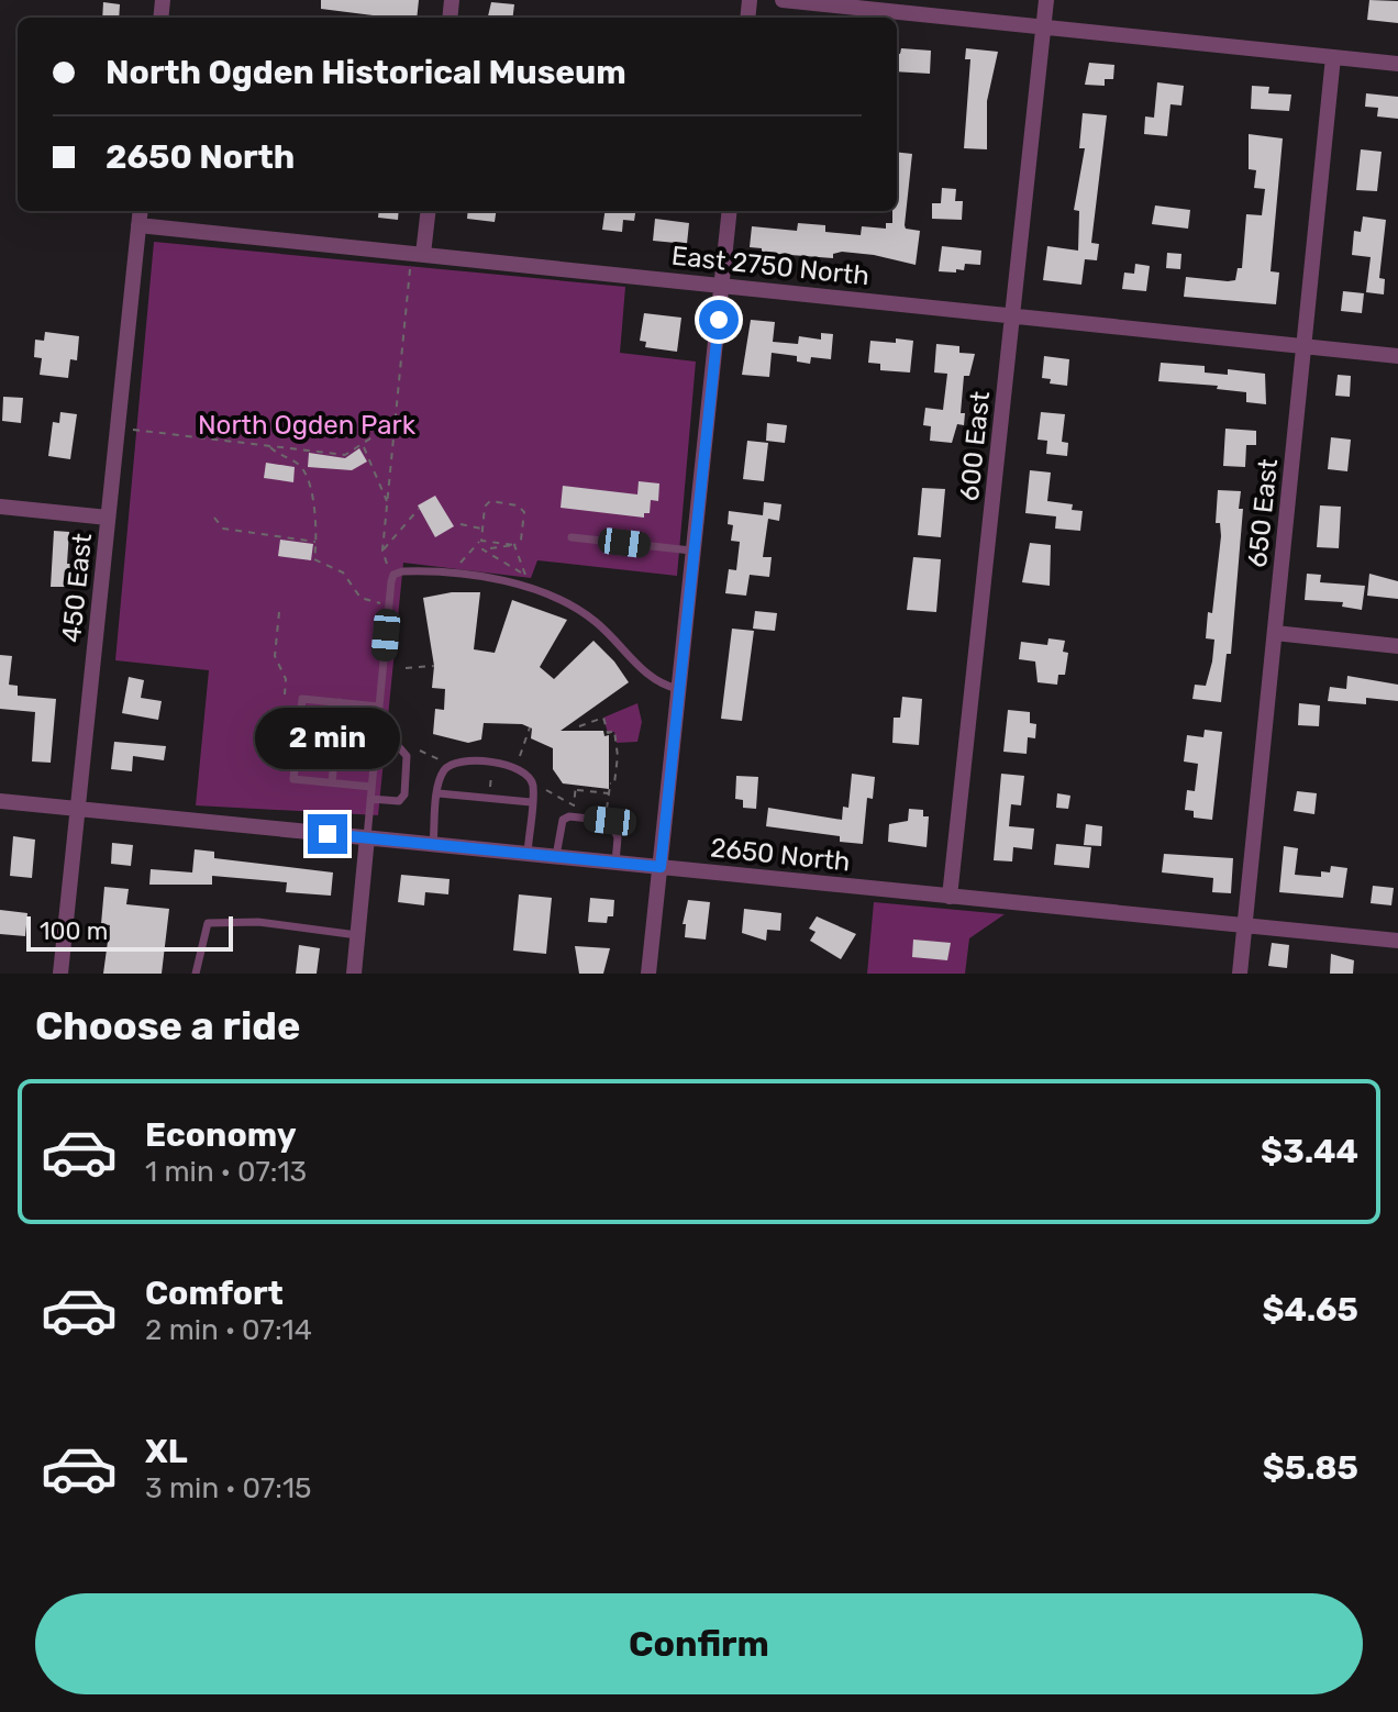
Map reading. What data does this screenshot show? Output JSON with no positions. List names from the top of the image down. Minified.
{"streets":{"street":["East 2750 North","600 East","650 East","450 East","2650 North"]},"crossings":[["East 2750 North","600 East"],["East 2750 North","650 East"],["East 2750 North","450 East"],["600 East","2650 North"],["650 East","2650 North"],["450 East","2650 North"]],"parks":["North Ogden Park"],"scale_bar":"100 m","page":{"banner":["North Ogden Historical Museum","2650 North"],"bubble":"2 min","scale":"100 m","heading":"Choose a ride","list":[{"name":"Economy","note":"1 min · 07:13","value":"$3.44"},{"name":"Comfort","note":"2 min · 07:14","value":"$4.65"},{"name":"XL","note":"3 min · 07:15","value":"$5.85"}],"buttons":"Confirm"}}
